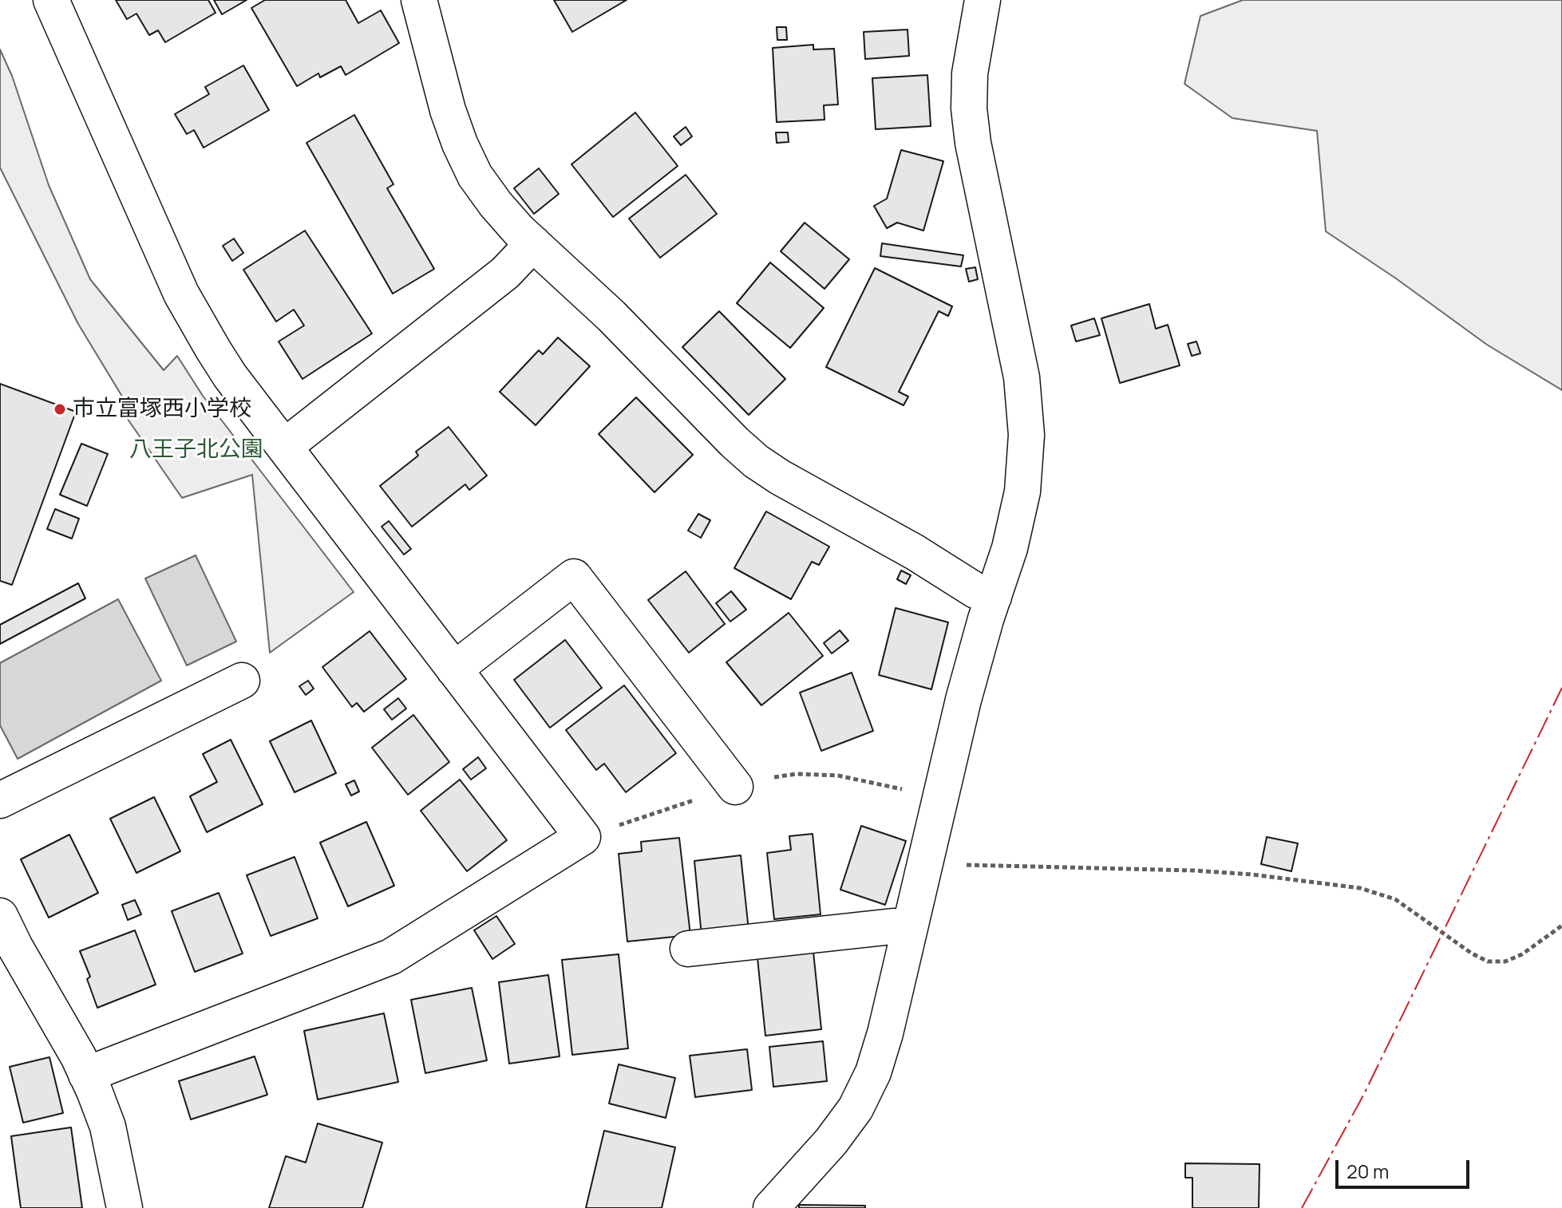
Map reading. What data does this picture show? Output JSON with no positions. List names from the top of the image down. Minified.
{"parks":["八王子北公園"],"places":["市立富塚西小学校"],"scale_bar":"20 m"}
